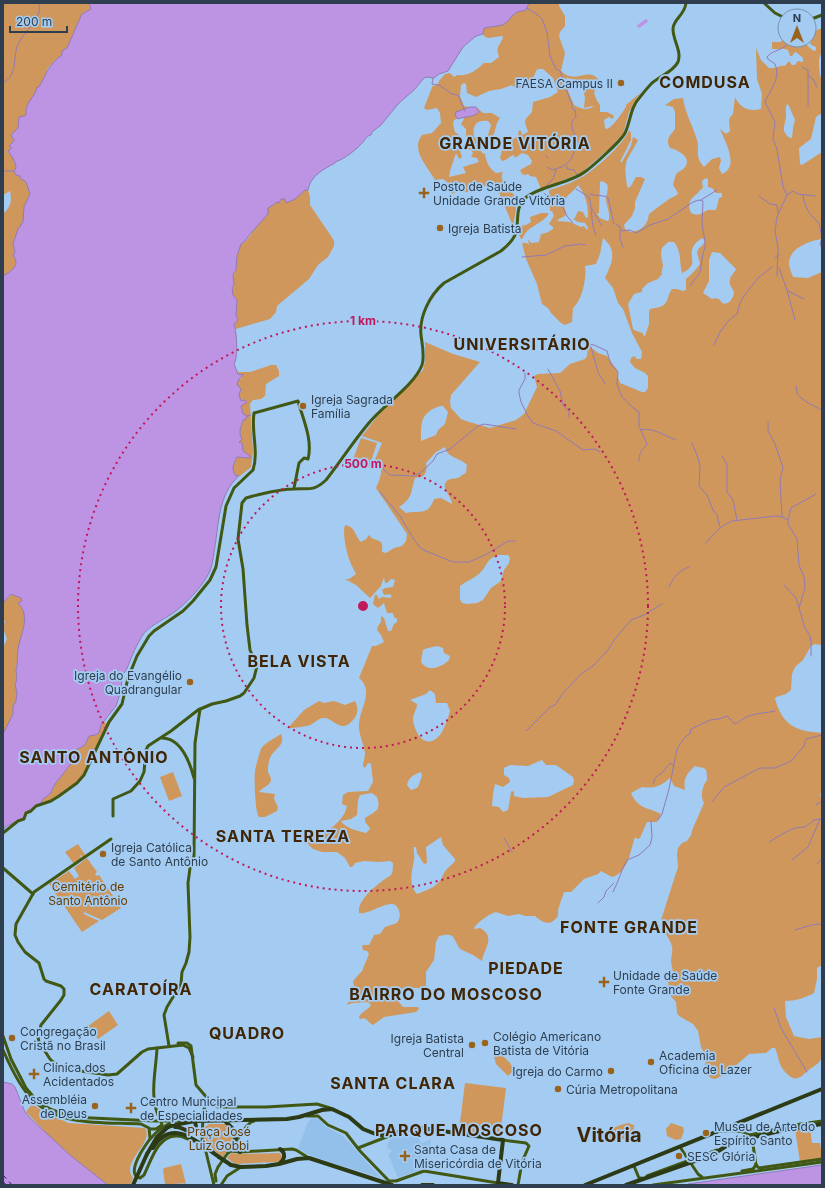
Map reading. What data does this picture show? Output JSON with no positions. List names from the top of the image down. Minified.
{"districts":["COMDUSA","GRANDE VITÓRIA","UNIVERSITÁRIO","BELA VISTA","SANTO ANTÔNIO","SANTA TEREZA","FONTE GRANDE","PIEDADE","CARATOÍRA","BAIRRO DO MOSCOSO","QUADRO","SANTA CLARA","PARQUE MOSCOSO","Vitória"],"parks":["Cemitério de Santo Antônio","Praça José Luiz Gobbi"],"places":{"other":["FAESA Campus II","Igreja Batista","Igreja Sagrada Família","Igreja do Evangélio Quadrangular","Igreja Católica de Santo Antônio","Congregação Cristã no Brasil","Colégio Americano Batista de Vitória","Igreja Batista Central","Academia Oficina de Lazer","Igreja do Carmo","Cúria Metropolitana","Assembléia de Deus","Museu de Arte do Espírito Santo","SESC Glória"],"health":["Posto de Saúde Unidade Grande Vitória","Unidade de Saúde Fonte Grande","Clínica dos Acidentados","Centro Municipal de Especialidades","Santa Casa de Misericórdia de Vitória"]},"scale_bar":"200 m","north":"top","rings":["1 km","500 m"]}
